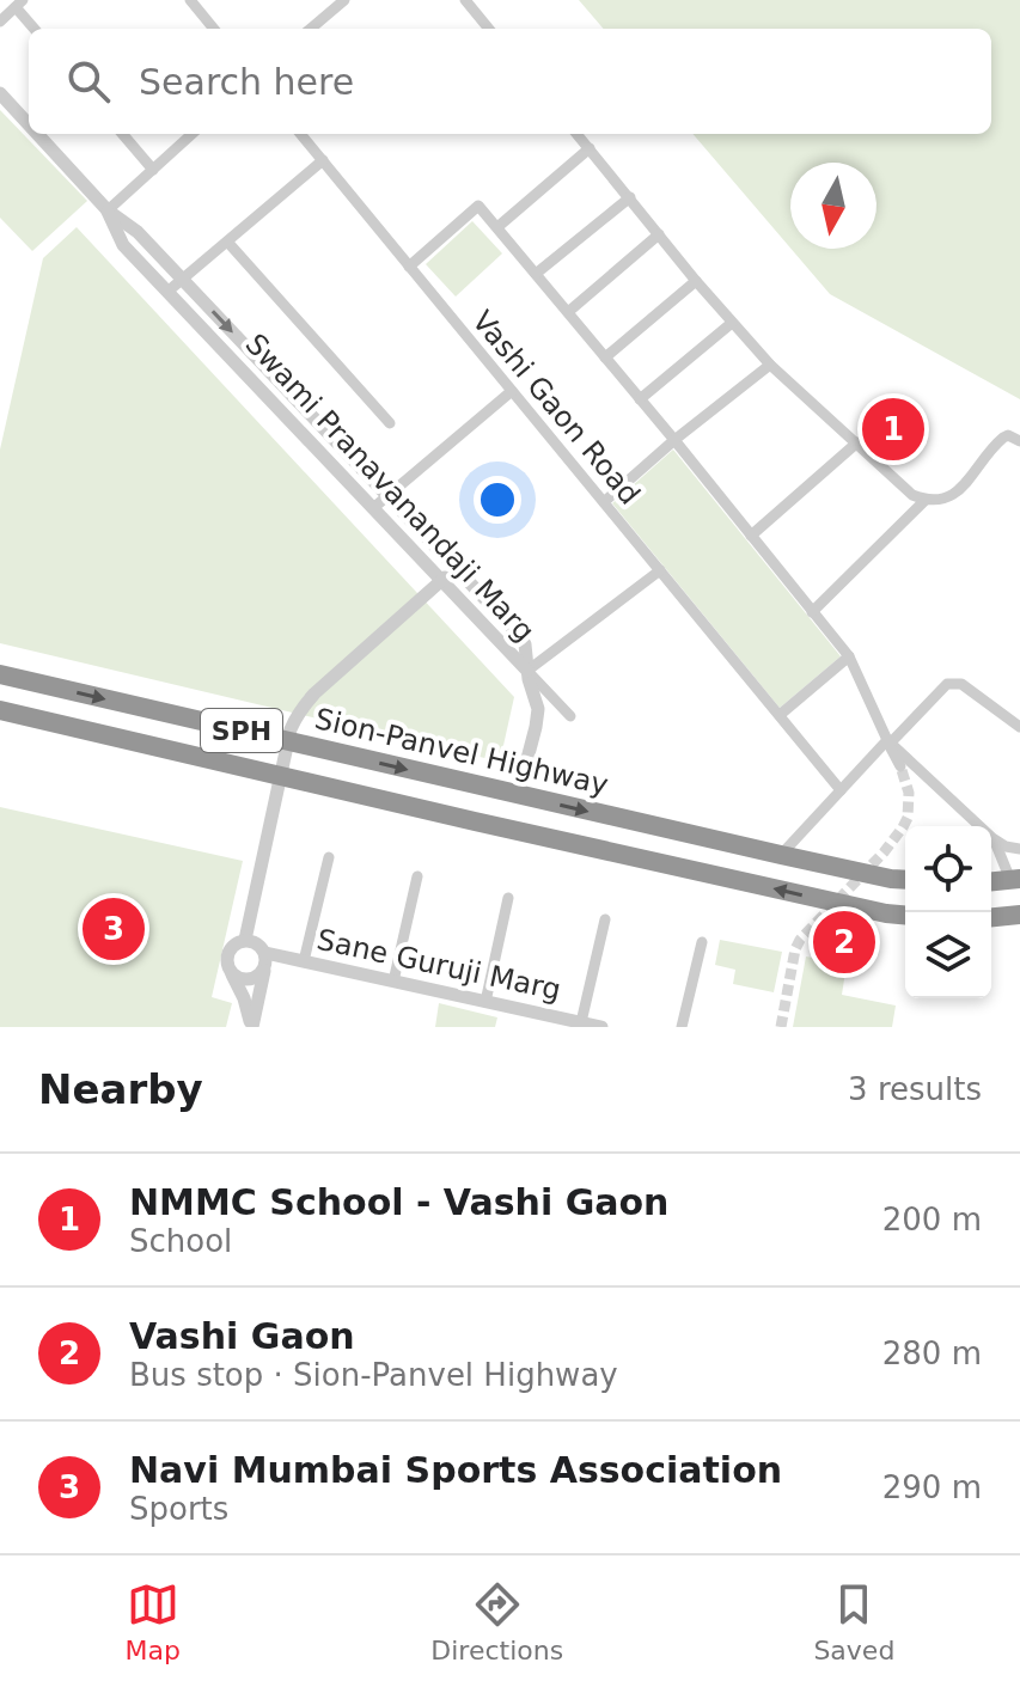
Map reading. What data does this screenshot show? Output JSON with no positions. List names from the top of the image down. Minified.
{"streets":{"highway":["SPH","Sion-Panvel Highway"],"street":["Vashi Gaon Road","Swami Pranavanandaji Marg","Sane Guruji Marg"]},"north":"bottom","page":{"search":"Search here","pins":["1","3","2"],"heading":["Nearby","3 results"],"list":[{"mark":"1","name":"NMMC School - Vashi Gaon","note":"School","value":"200 m"},{"mark":"2","name":"Vashi Gaon","note":"Bus stop · Sion-Panvel Highway","value":"280 m"},{"mark":"3","name":"Navi Mumbai Sports Association","note":"Sports","value":"290 m"}],"nav":["Map","Directions","Saved"]}}
